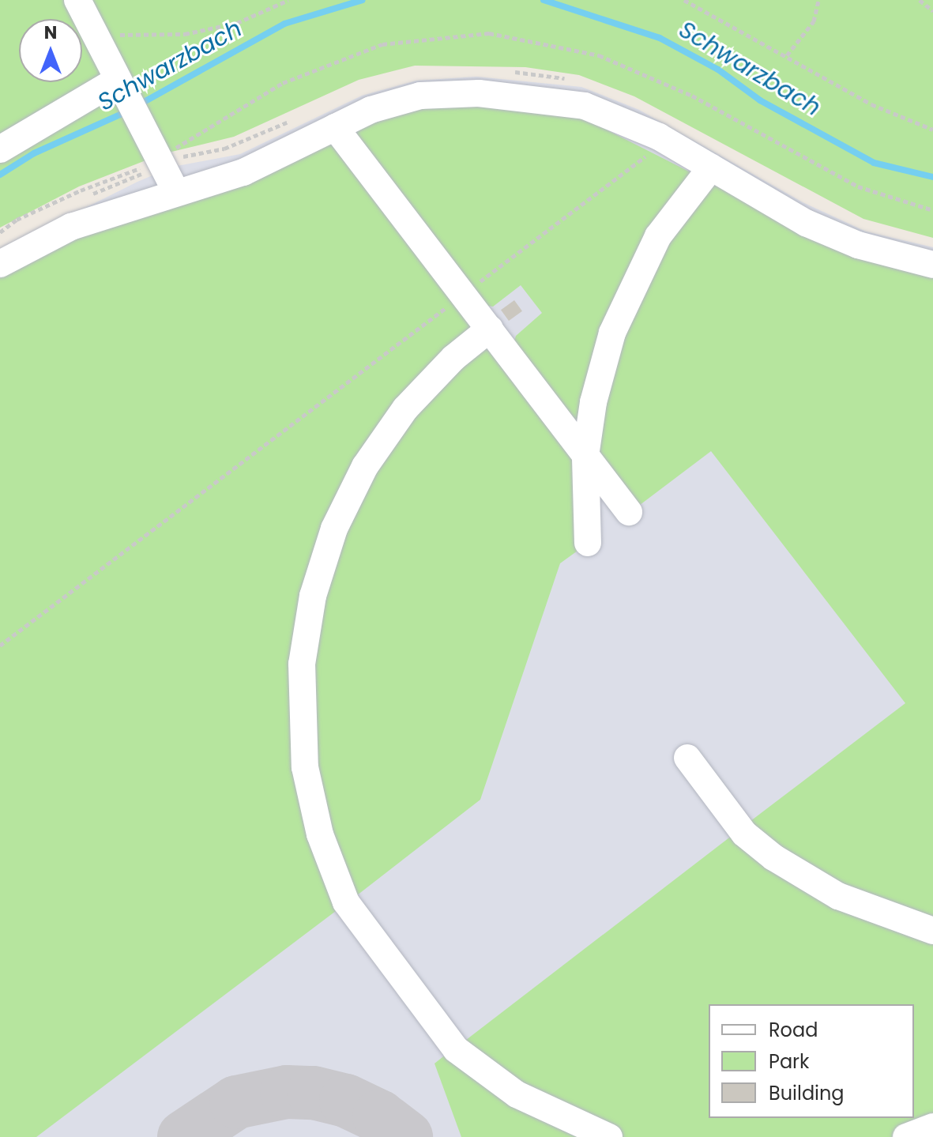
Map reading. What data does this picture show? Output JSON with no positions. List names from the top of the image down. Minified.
{"water":["Schwarzbach"],"legend":["Road","Park","Building"],"north":"top"}
